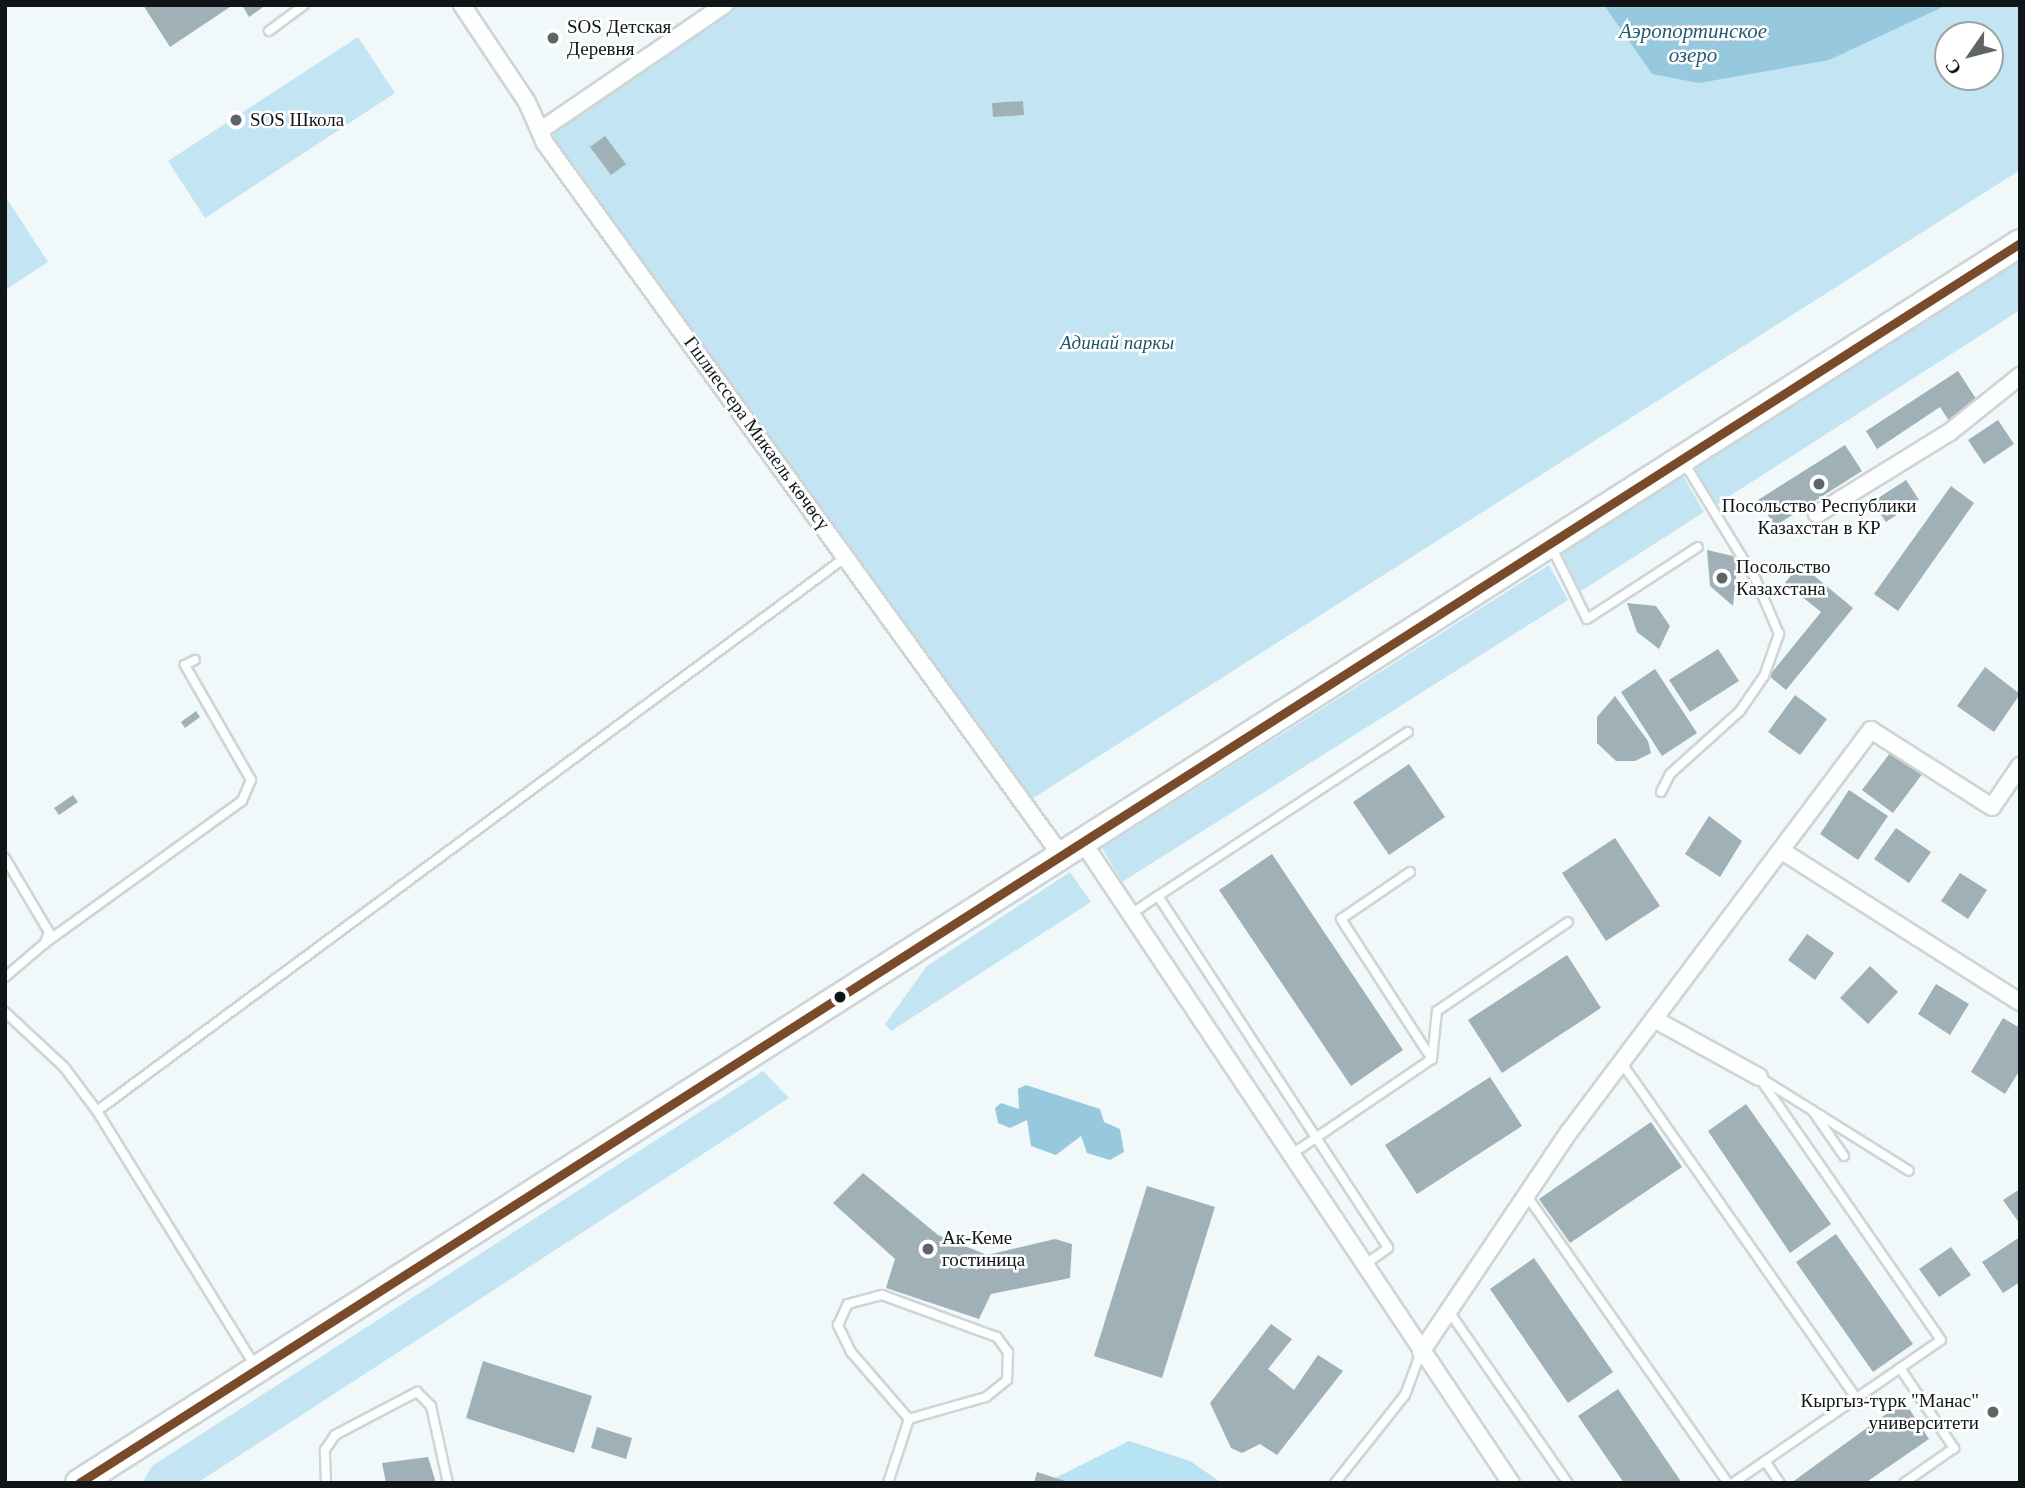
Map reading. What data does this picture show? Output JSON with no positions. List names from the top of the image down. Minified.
{"streets":{"street":["Гшлиессера Микаель көчөсү"]},"water":["Аэропортинское озеро"],"parks":["Адинай паркы"],"places":["SOS Детская Деревня","SOS Школа","Посольство Республики Казахстан в КР","Посольство Казахстана","Ак-Кеме гостиница","Кыргыз-түрк \"Манас\" университети"],"north":"bottom left"}
